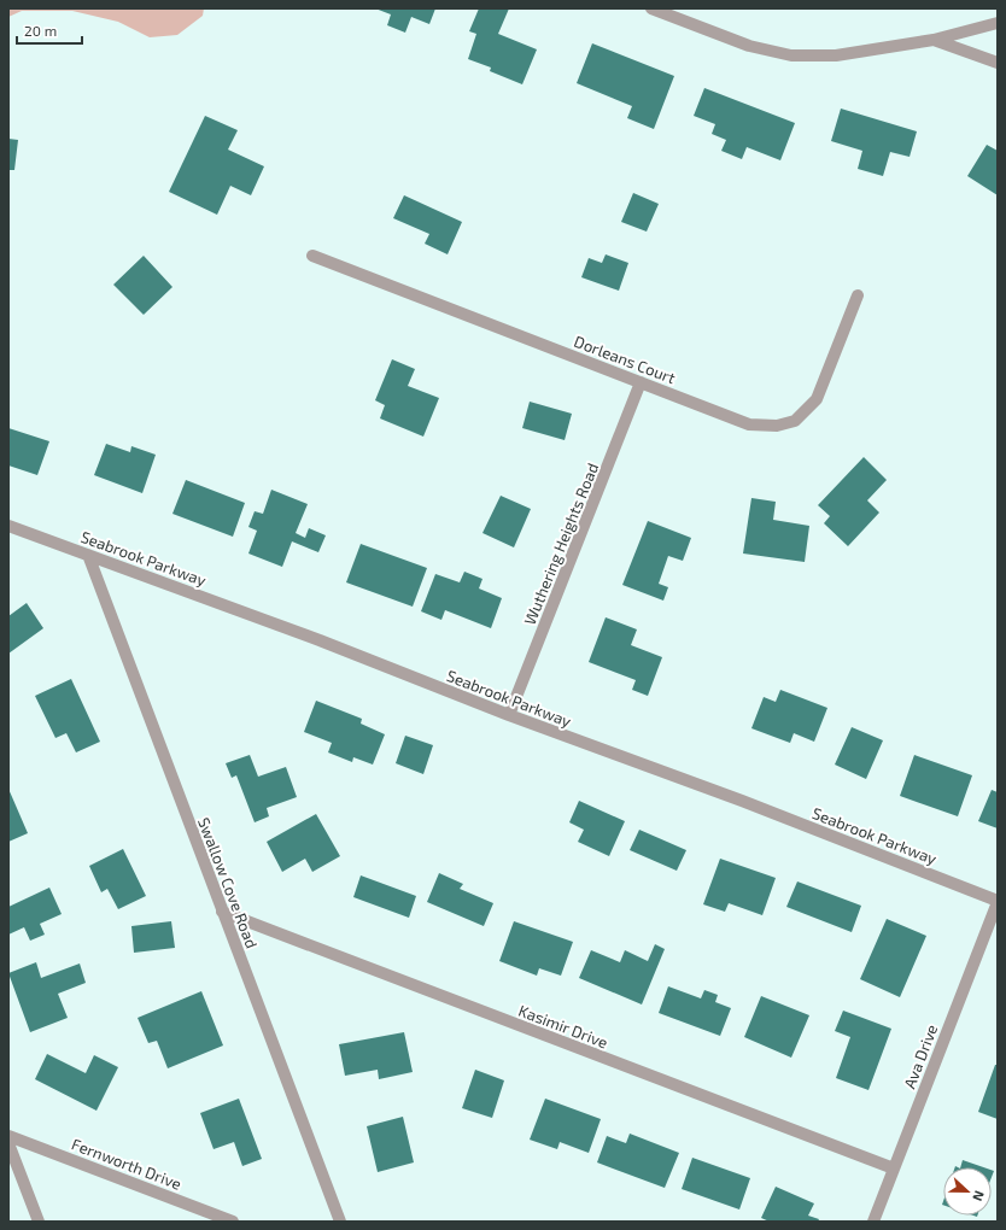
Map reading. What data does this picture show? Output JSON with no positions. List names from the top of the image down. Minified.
{"streets":{"street":["Dorleans Court","Wuthering Heights Road","Seabrook Parkway","Swallow Cove Road","Kasimir Drive","Ava Drive","Fernworth Drive"]},"crossings":[["Dorleans Court","Wuthering Heights Road"],["Wuthering Heights Road","Seabrook Parkway"],["Seabrook Parkway","Swallow Cove Road"],["Seabrook Parkway","Ava Drive"],["Swallow Cove Road","Kasimir Drive"],["Kasimir Drive","Ava Drive"]],"scale_bar":"20 m","north":"right"}
